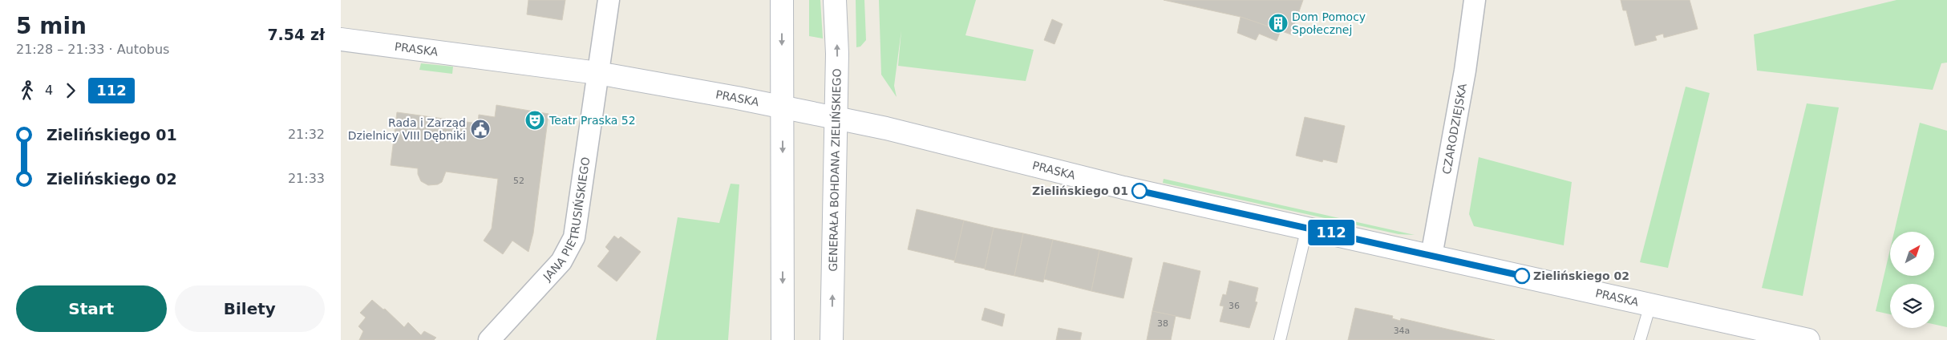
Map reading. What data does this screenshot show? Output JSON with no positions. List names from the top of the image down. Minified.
{"streets":{"street":["PRASKA","CZARODZIEJSKA","GENERAŁA BOHDANA ZIELIŃSKIEGO","JANA PIETRUSIŃSKIEGO"]},"crossings":[["PRASKA","CZARODZIEJSKA"],["PRASKA","GENERAŁA BOHDANA ZIELIŃSKIEGO"],["PRASKA","JANA PIETRUSIŃSKIEGO"]],"places":{"building":["Dom Pomocy Społecznej"],"theatre":["Teatr Praska 52"],"public building":["Rada i Zarząd Dzielnicy VIII Dębniki"],"other":["Zielińskiego 01","Zielińskiego 02"]},"lines":["bus line 112"],"house_numbers":["52","36","38","34a"],"north":"top right","page":{"heading":["5 min","21:28 – 21:33 · Autobus","7.54 zł"],"on_map":"112","legs":["4","112"],"list":[{"name":"Zielińskiego 01","value":"21:32"},{"name":"Zielińskiego 02","value":"21:33"}],"buttons":["Start","Bilety"]}}
